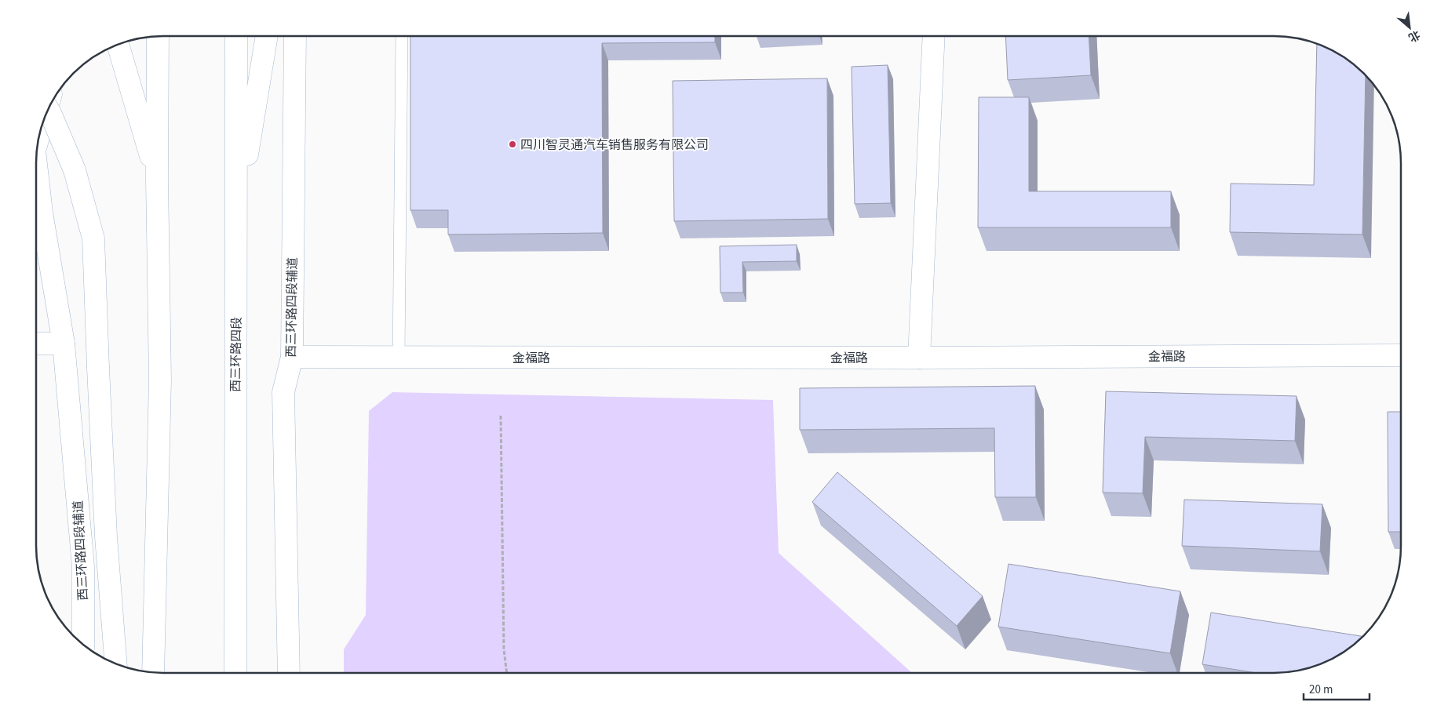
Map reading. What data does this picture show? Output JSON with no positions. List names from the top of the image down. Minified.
{"streets":{"main road":["西三环路四段辅道","西三环路四段","金福路"]},"crossings":[["西三环路四段辅道","金福路"]],"places":["四川智灵通汽车销售服务有限公司"],"scale_bar":"20 m","north":"bottom right"}
